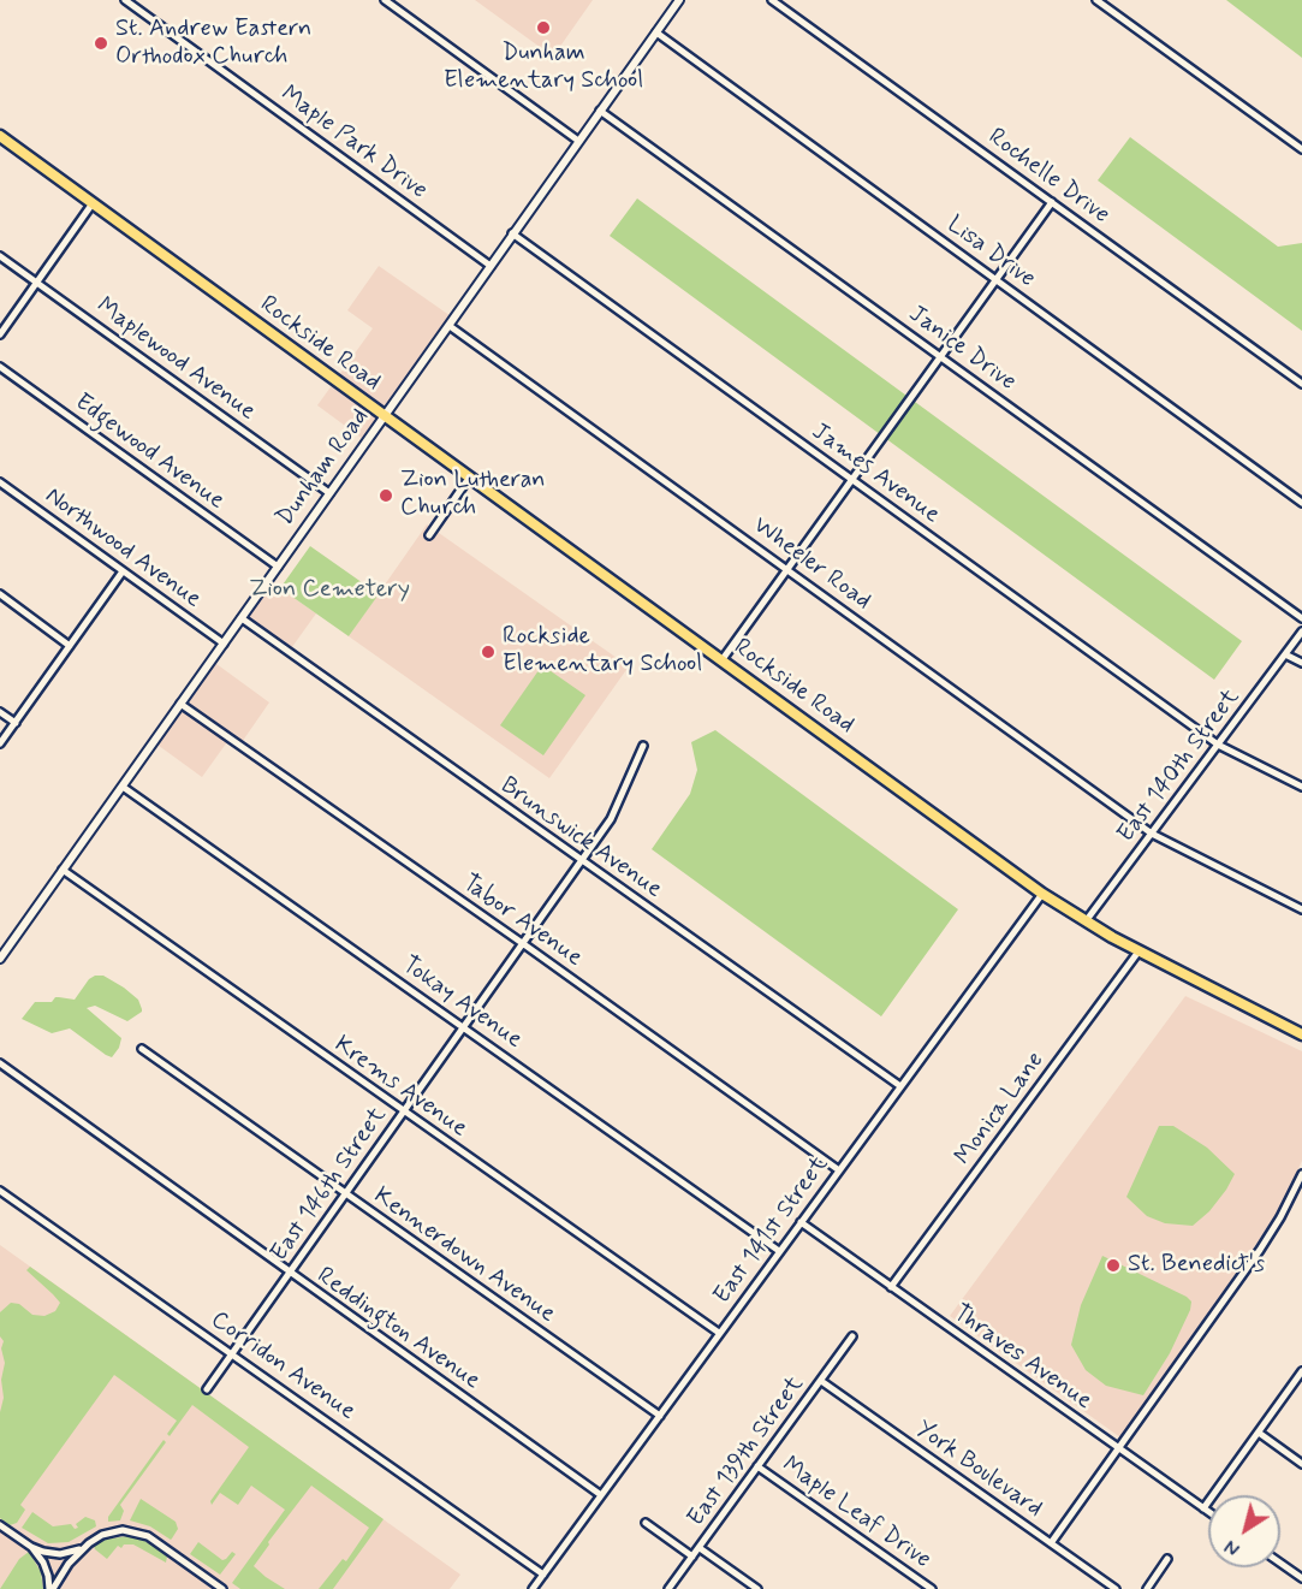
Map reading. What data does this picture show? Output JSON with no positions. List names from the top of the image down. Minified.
{"streets":{"main road":["Rockside Road"],"street":["Maple Park Drive","Rochelle Drive","Lisa Drive","Janice Drive","Maplewood Avenue","Edgewood Avenue","Dunham Road","James Avenue","Northwood Avenue","Wheeler Road","East 140th Street","Brunswick Avenue","Tabor Avenue","Tokay Avenue","Krems Avenue","Monica Lane","East 146th Street","East 141st Street","Kennerdown Avenue","Reddington Avenue","Thraves Avenue","Corridon Avenue","East 139th Street","York Boulevard","Maple Leaf Drive"]},"crossings":[["Maple Park Drive","Dunham Road"],["Lisa Drive","Dunham Road"],["Rockside Road","Dunham Road"],["Rockside Road","East 140th Street"],["Rockside Road","Monica Lane"],["Rockside Road","East 141st Street"],["Janice Drive","Dunham Road"],["Maplewood Avenue","Dunham Road"],["Edgewood Avenue","Dunham Road"],["Dunham Road","James Avenue"],["Dunham Road","Northwood Avenue"],["Dunham Road","Wheeler Road"],["Dunham Road","Brunswick Avenue"],["Dunham Road","Tabor Avenue"],["Dunham Road","Tokay Avenue"],["Dunham Road","Krems Avenue"],["James Avenue","East 140th Street"],["Wheeler Road","East 140th Street"],["Brunswick Avenue","East 146th Street"],["Brunswick Avenue","East 141st Street"],["Tabor Avenue","East 146th Street"],["Tabor Avenue","East 141st Street"],["Tokay Avenue","East 146th Street"],["Tokay Avenue","East 141st Street"],["Krems Avenue","East 146th Street"],["Krems Avenue","East 141st Street"],["Monica Lane","Thraves Avenue"],["East 146th Street","Kennerdown Avenue"],["East 146th Street","Reddington Avenue"],["East 146th Street","Corridon Avenue"],["East 141st Street","Kennerdown Avenue"],["East 141st Street","Reddington Avenue"],["East 141st Street","Thraves Avenue"],["East 141st Street","Corridon Avenue"],["East 139th Street","York Boulevard"],["East 139th Street","Maple Leaf Drive"]],"parks":["Zion Cemetery"],"places":["Dunham Elementary School","St. Andrew Eastern Orthodox Church","Zion Lutheran Church","Rockside Elementary School","St. Benedict's"],"north":"bottom left"}
